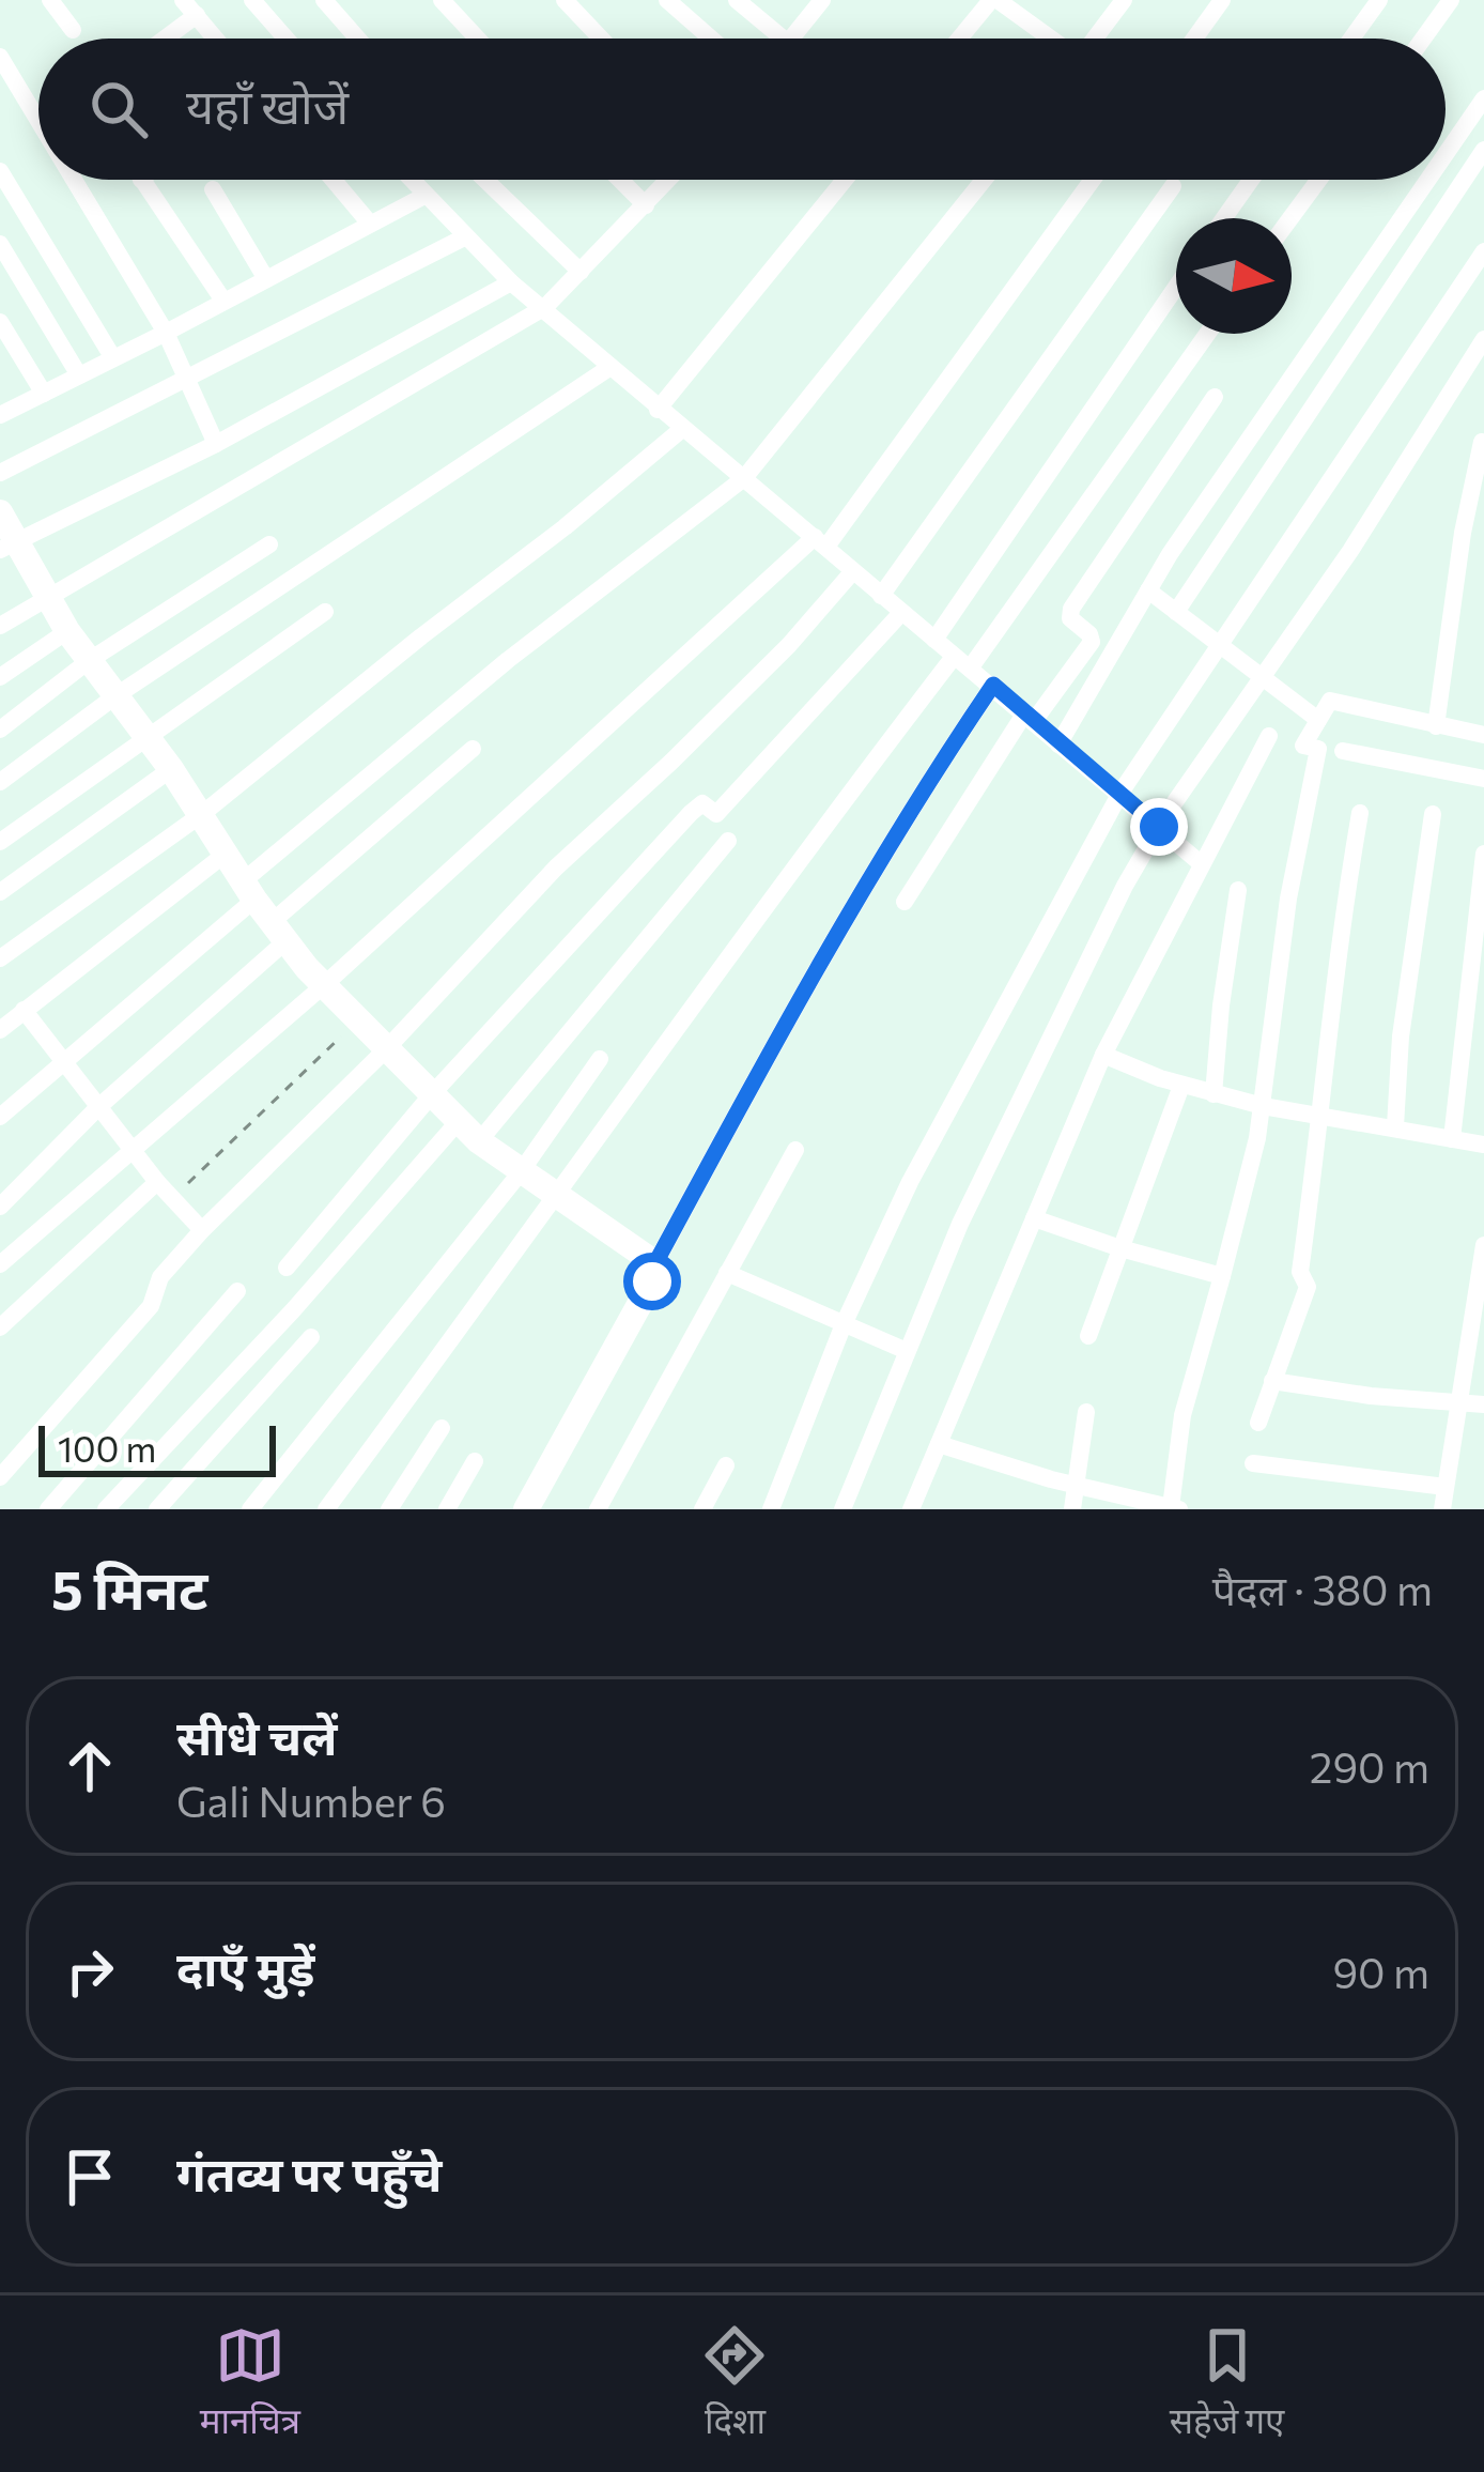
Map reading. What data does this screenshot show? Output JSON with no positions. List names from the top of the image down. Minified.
{"scale_bar":"100 m","north":"right","page":{"search":"यहाँ खोजें","scale":"100 m","heading":["5 मिनट","पैदल · 380 m"],"list":[["सीधे चलें","Gali Number 6","290 m"],["दाएँ मुड़ें","90 m"],"गंतव्य पर पहुँचे"],"nav":["मानचित्र","दिशा","सहेजे गए"]}}
